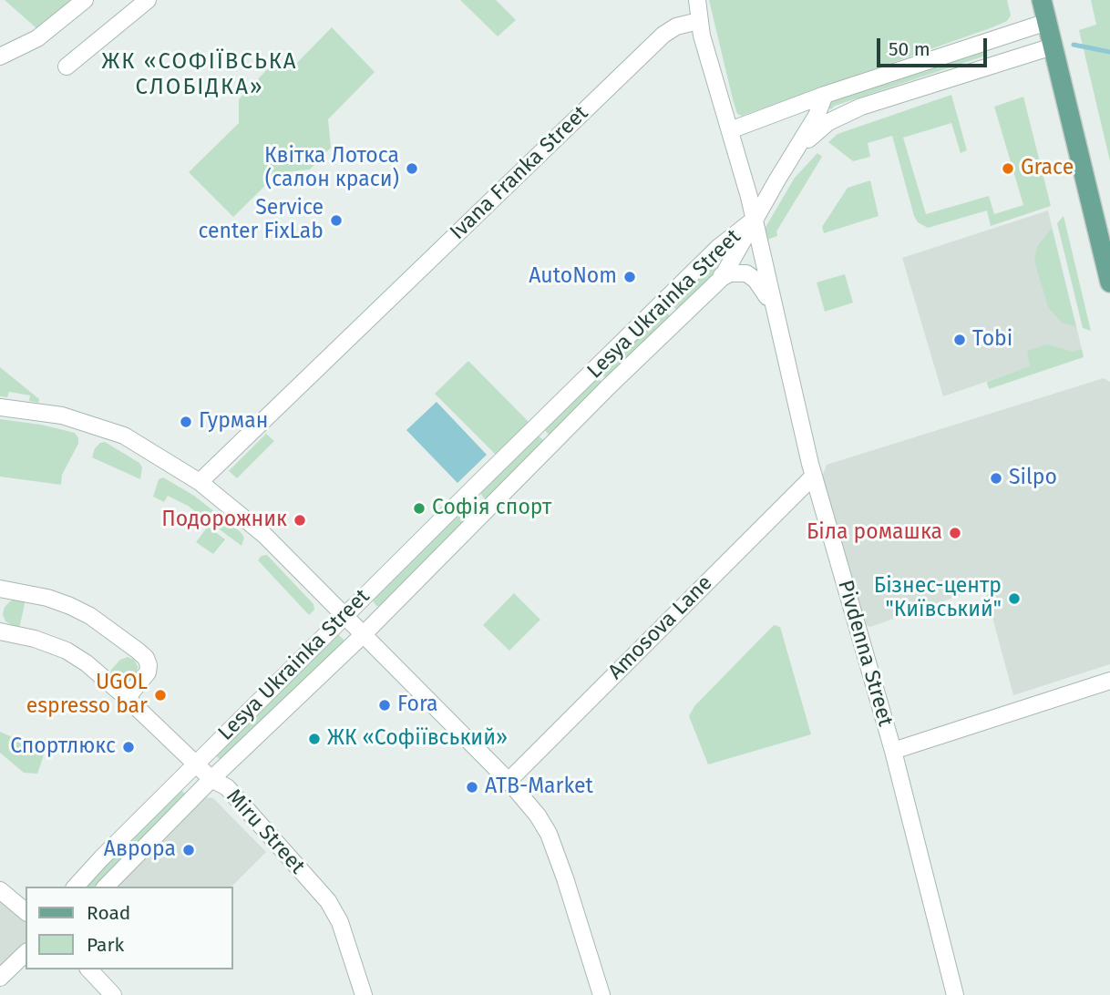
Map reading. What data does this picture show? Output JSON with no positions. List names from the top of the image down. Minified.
{"streets":{"street":["Ivana Franka Street","Lesya Ukrainka Street","Amosova Lane","Pivdenna Street","Miru Street"]},"crossings":[["Lesya Ukrainka Street","Pivdenna Street"],["Lesya Ukrainka Street","Miru Street"],["Amosova Lane","Pivdenna Street"]],"districts":["ЖК «СОФІЇВСЬКА СЛОБІДКА»"],"places":["Квітка Лотоса (салон краси)","Grace","Service center FixLab","AutoNom","Tobi","Гурман","Silpo","Софія спорт","Подорожник","Біла ромашка","Бізнес-центр \"Київський\"","UGOL espresso bar","Fora","ЖК «Софіївський»","Спортлюкс","ATB-Market","Аврора"],"legend":["Road","Park"],"scale_bar":"50 m"}
